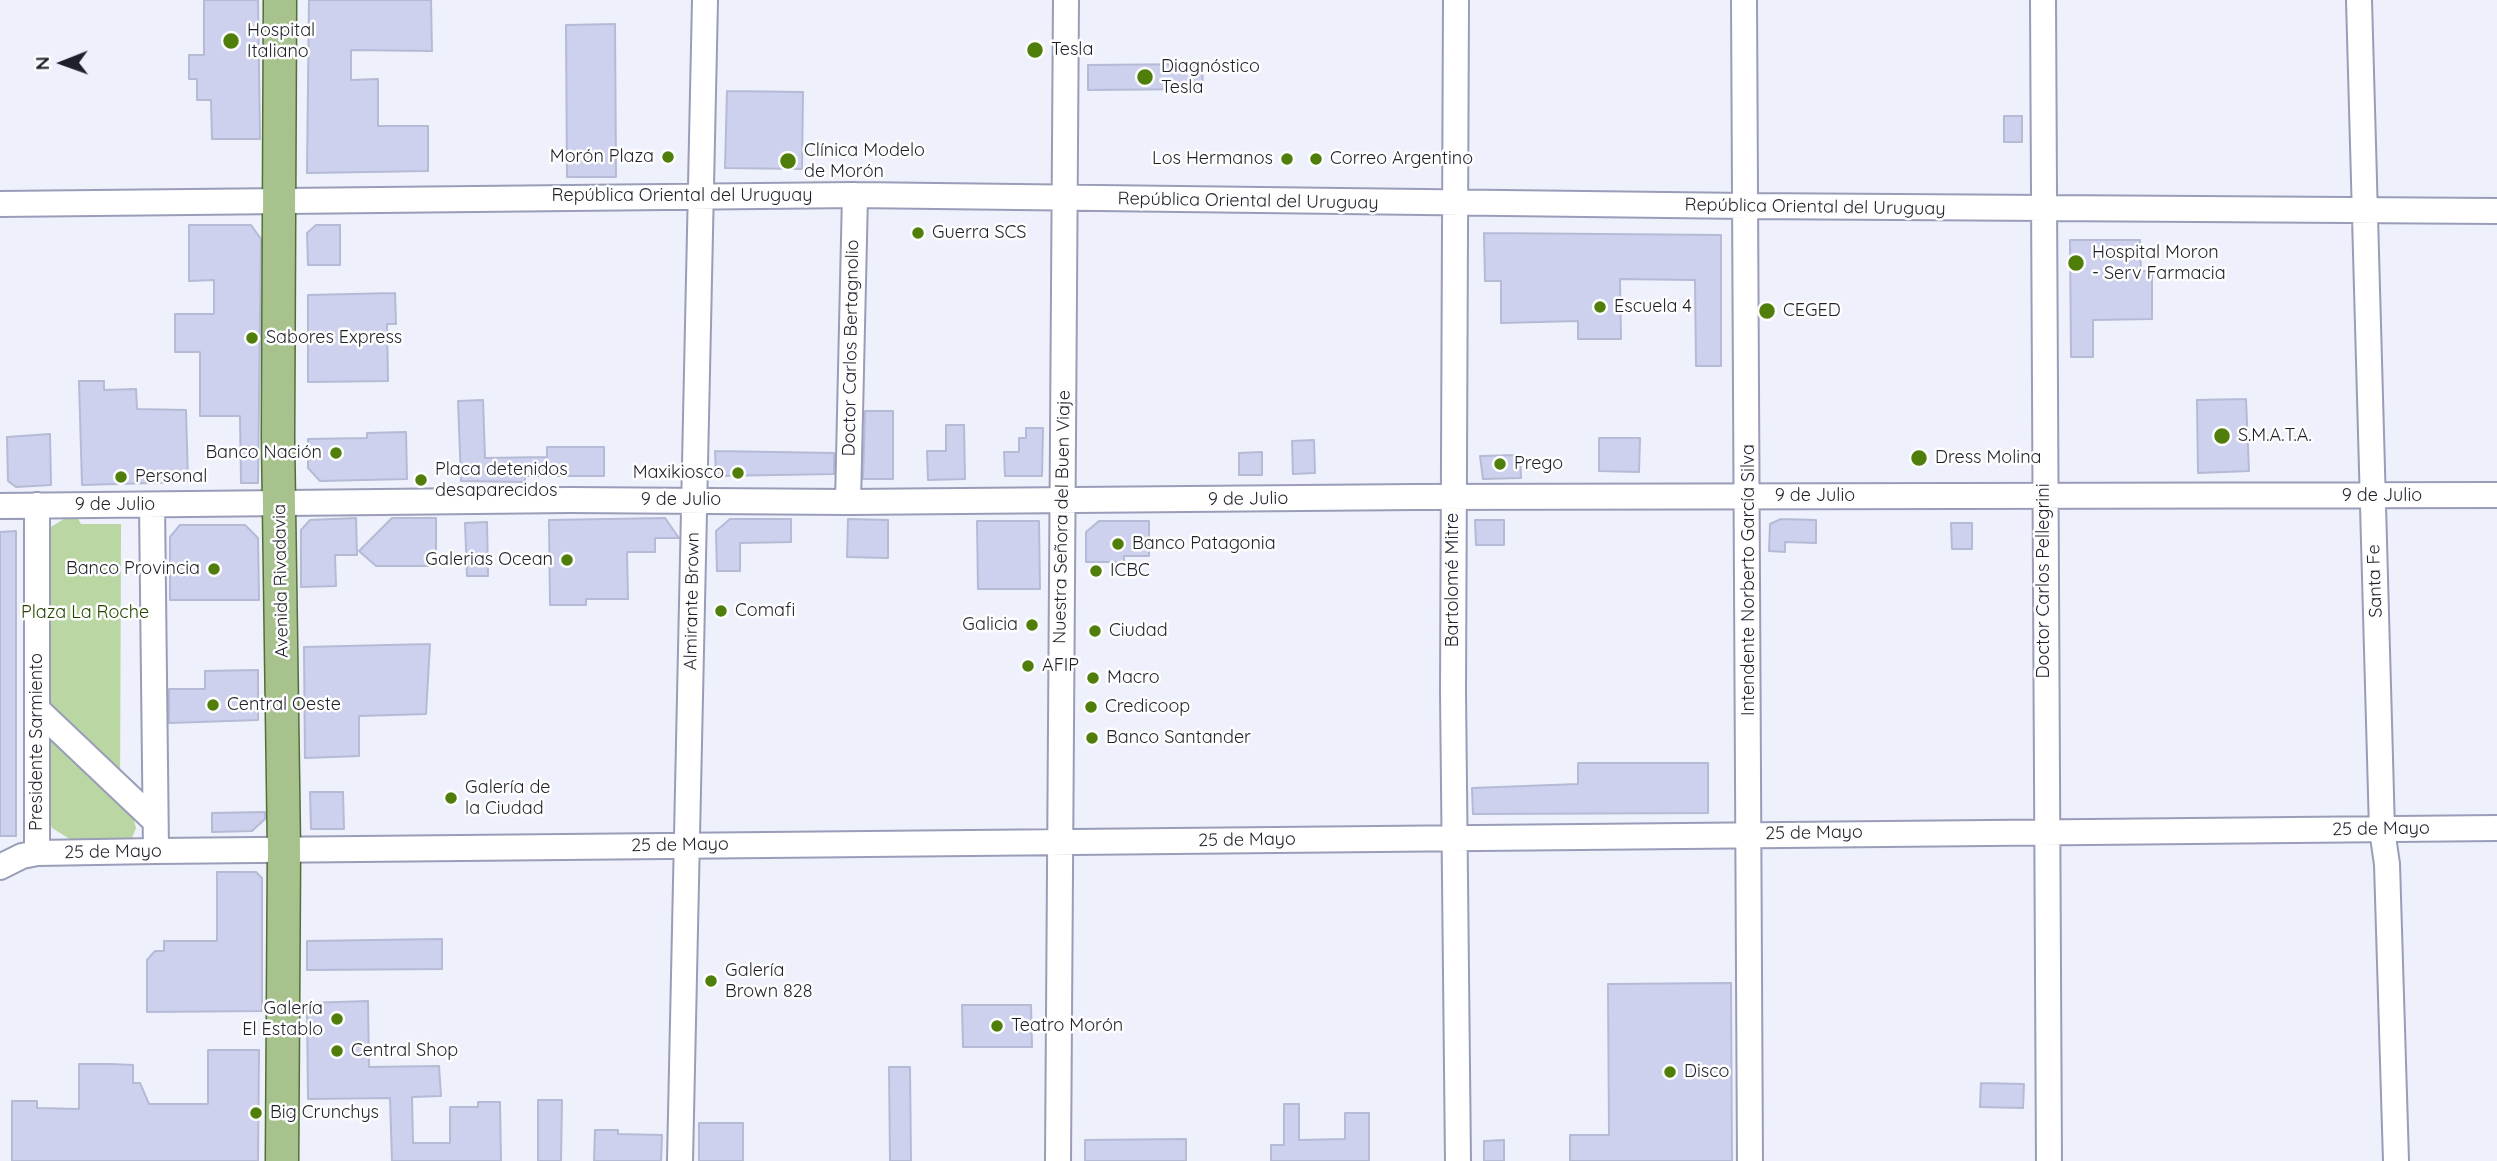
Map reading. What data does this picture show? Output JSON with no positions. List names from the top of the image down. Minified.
{"streets":{"main road":["Avenida Rivadavia"],"street":["República Oriental del Uruguay","Doctor Carlos Bertagnolio","9 de Julio","Nuestra Señora del Buen Viaje","Bartolomé Mitre","Intendente Norberto García Silva","Doctor Carlos Pellegrini","Santa Fe","Almirante Brown","Presidente Sarmiento","25 de Mayo"]},"crossings":[["República Oriental del Uruguay","Doctor Carlos Bertagnolio"],["República Oriental del Uruguay","Nuestra Señora del Buen Viaje"],["República Oriental del Uruguay","Bartolomé Mitre"],["República Oriental del Uruguay","Intendente Norberto García Silva"],["República Oriental del Uruguay","Avenida Rivadavia"],["República Oriental del Uruguay","Doctor Carlos Pellegrini"],["República Oriental del Uruguay","Santa Fe"],["República Oriental del Uruguay","Almirante Brown"],["Doctor Carlos Bertagnolio","9 de Julio"],["9 de Julio","Nuestra Señora del Buen Viaje"],["9 de Julio","Bartolomé Mitre"],["9 de Julio","Intendente Norberto García Silva"],["9 de Julio","Avenida Rivadavia"],["9 de Julio","Doctor Carlos Pellegrini"],["9 de Julio","Santa Fe"],["9 de Julio","Almirante Brown"],["9 de Julio","Presidente Sarmiento"],["Nuestra Señora del Buen Viaje","25 de Mayo"],["Bartolomé Mitre","25 de Mayo"],["Intendente Norberto García Silva","25 de Mayo"],["Avenida Rivadavia","25 de Mayo"],["Doctor Carlos Pellegrini","25 de Mayo"],["Santa Fe","25 de Mayo"],["Almirante Brown","25 de Mayo"],["Presidente Sarmiento","25 de Mayo"]],"parks":["Plaza La Roche"],"places":["Hospital Italiano","Tesla","Diagnóstico Tesla","Morón Plaza","Los Hermanos","Correo Argentino","Clínica Modelo de Morón","Guerra SCS","Hospital Moron - Serv Farmacia","Escuela 4","CEGED","Sabores Express","S.M.A.T.A.","Banco Nación","Dress Molina","Prego","Maxikiosco","Personal","Placa detenidos desaparecidos","Banco Patagonia","Galerias Ocean","Banco Provincia","ICBC","Comafi","Galicia","Ciudad","AFIP","Macro","Central Oeste","Credicoop","Banco Santander","Galería de la Ciudad","Galería Brown 828","Galería El Establo","Teatro Morón","Central Shop","Disco","Big Crunchys"],"north":"left"}
